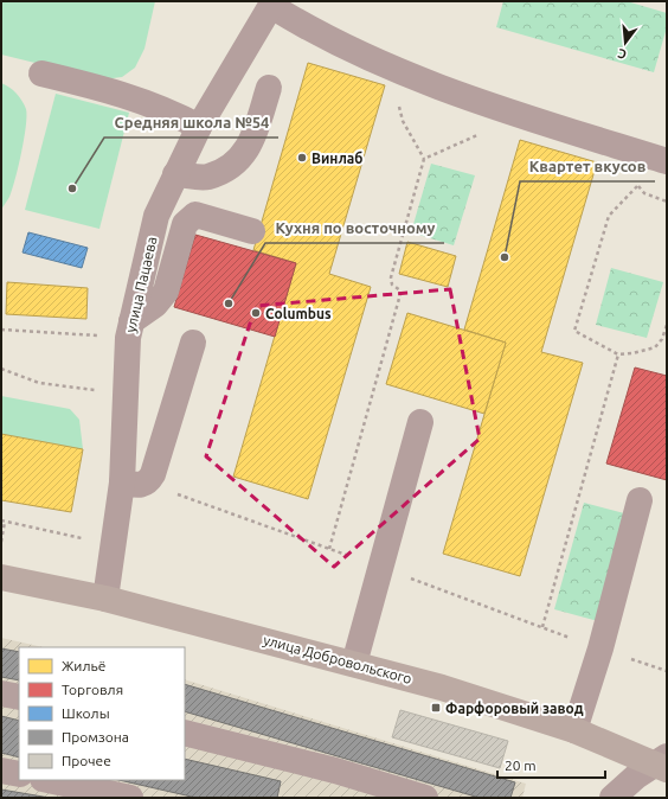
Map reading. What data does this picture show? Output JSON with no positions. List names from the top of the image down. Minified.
{"streets":{"main road":["улица Добровольского"],"street":["улица Пацаева"]},"crossings":[["улица Пацаева","улица Добровольского"]],"places":{"other":["Винлаб","Средняя школа №54","Квартет вкусов","Кухня по восточному","Columbus"],"transit":["Фарфоровый завод"]},"legend":["Жильё","Торговля","Школы","Промзона","Прочее"],"scale_bar":"20 m","north":"bottom"}
